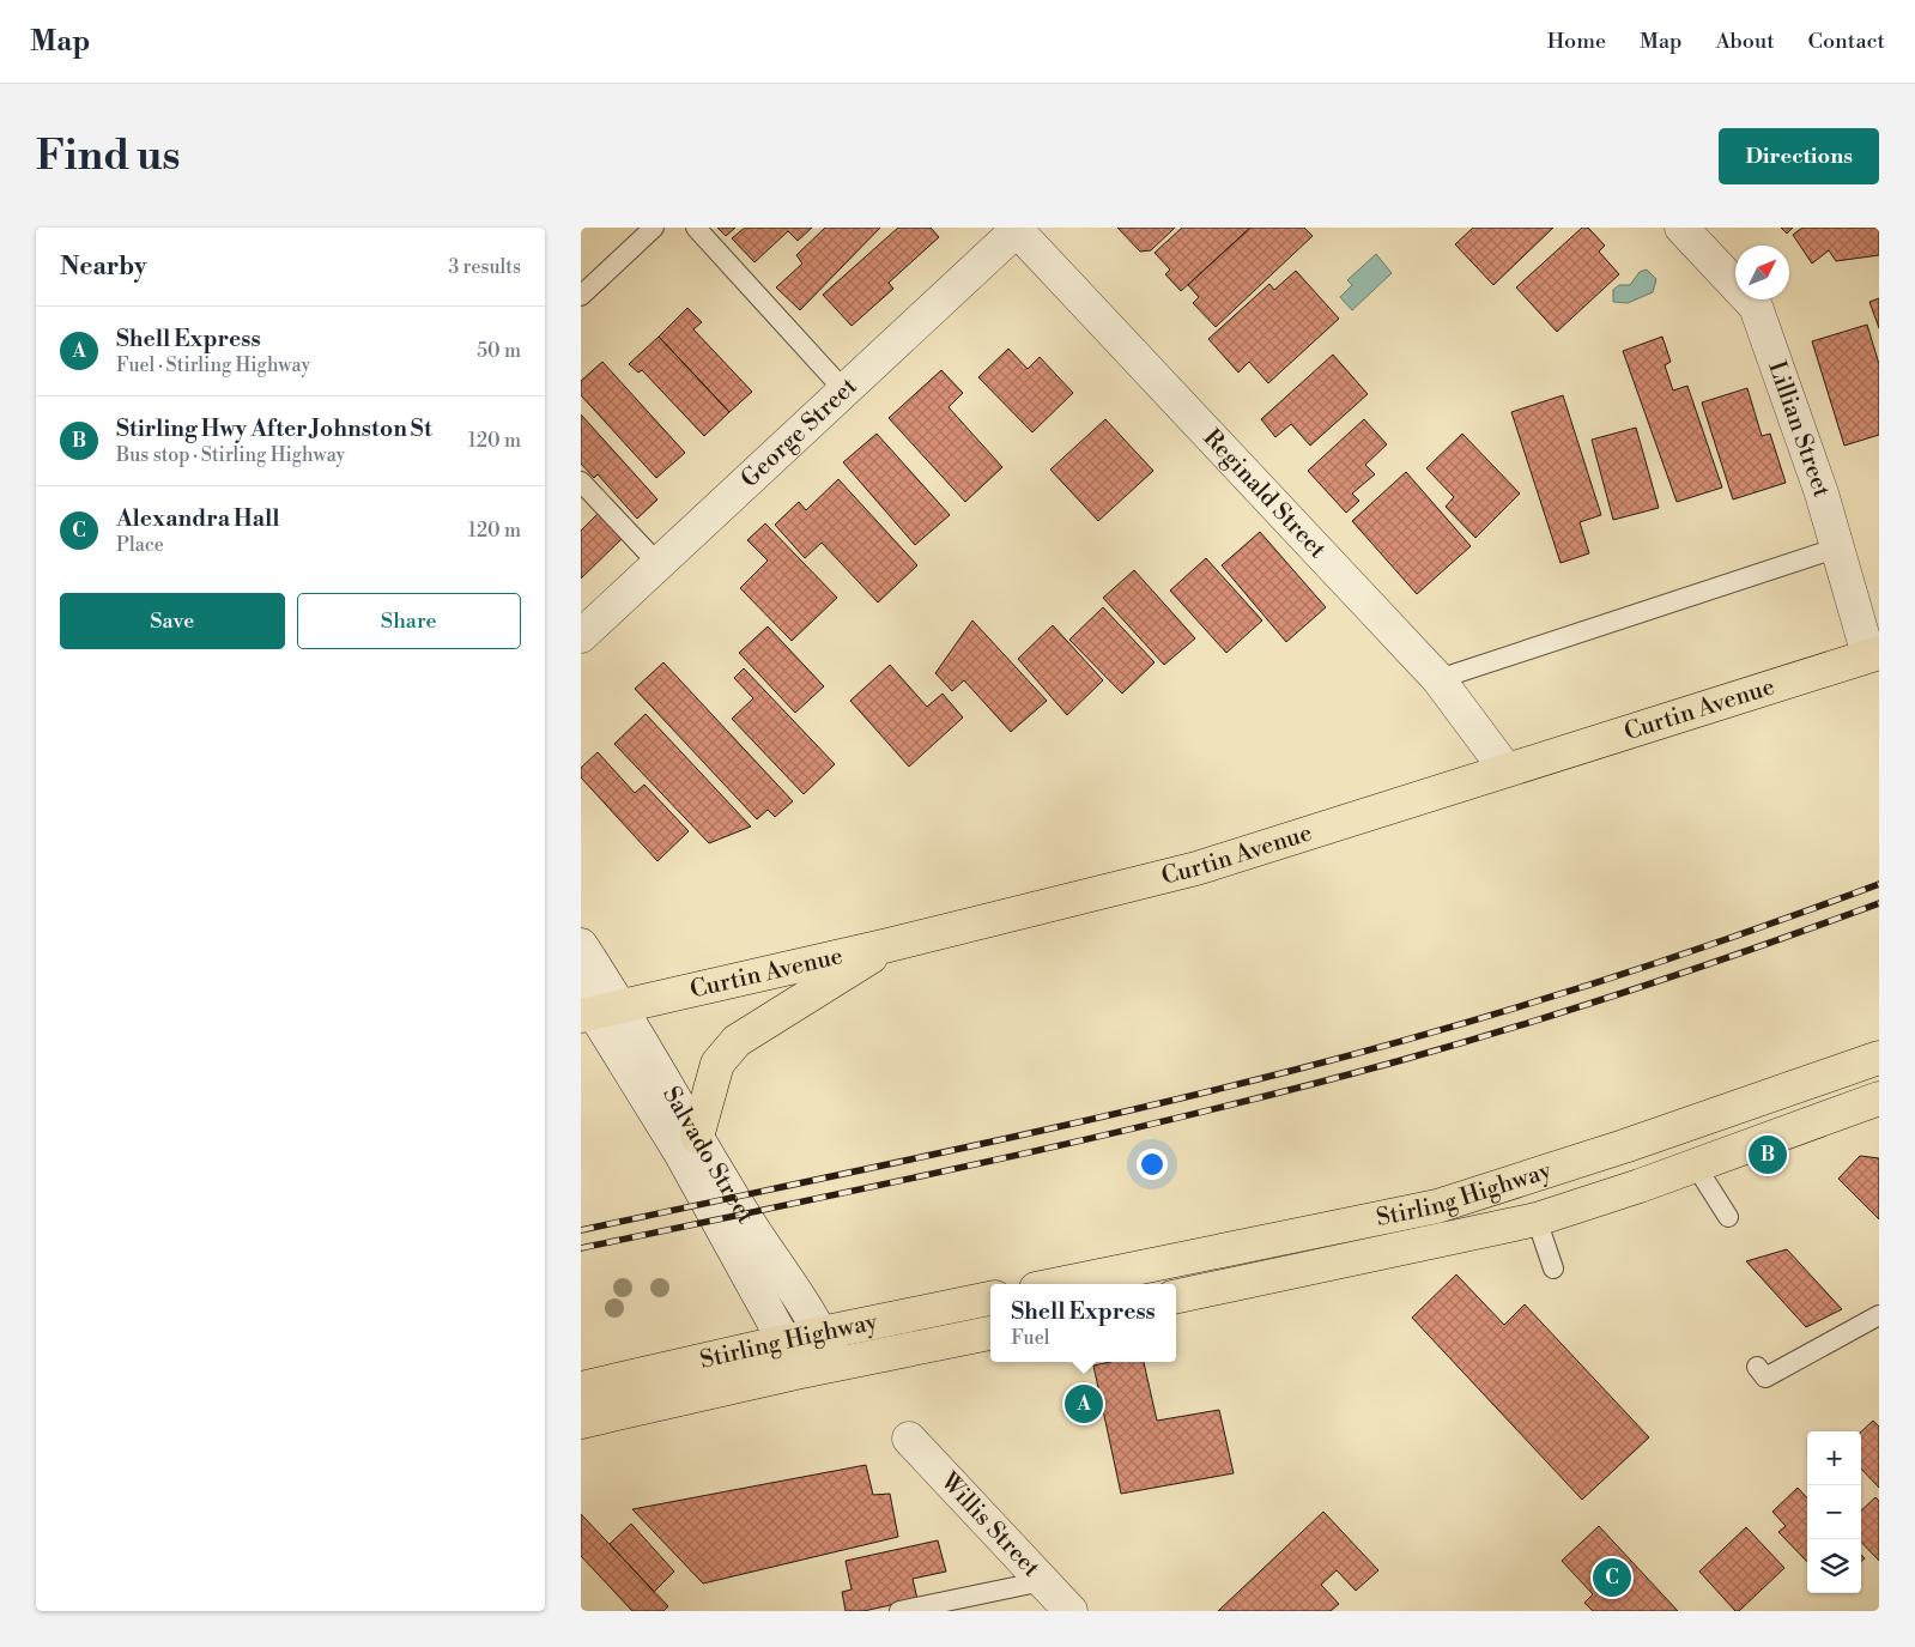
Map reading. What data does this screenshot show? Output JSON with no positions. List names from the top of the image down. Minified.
{"streets":{"main road":["Curtin Avenue","Stirling Highway"],"street":["Lillian Street","George Street","Reginald Street","Salvado Street","Willis Street"]},"crossings":[["Lillian Street","Curtin Avenue"],["George Street","Reginald Street"],["Reginald Street","Curtin Avenue"],["Curtin Avenue","Salvado Street"],["Salvado Street","Stirling Highway"]],"north":"top right","page":{"header":"Map","nav":["Home","Map","About","Contact"],"buttons":["Directions",["Save","Share"]],"title":"Find us","heading":["Nearby","3 results"],"list":[{"mark":"A","name":"Shell Express","note":"Fuel · Stirling Highway","value":"50 m"},{"mark":"B","name":"Stirling Hwy After Johnston St","note":"Bus stop · Stirling Highway","value":"120 m"},{"mark":"C","name":"Alexandra Hall","note":"Place","value":"120 m"}],"pins":["B","A","C"],"popup":["Shell Express","Fuel"],"map_buttons":["+","−"]}}
